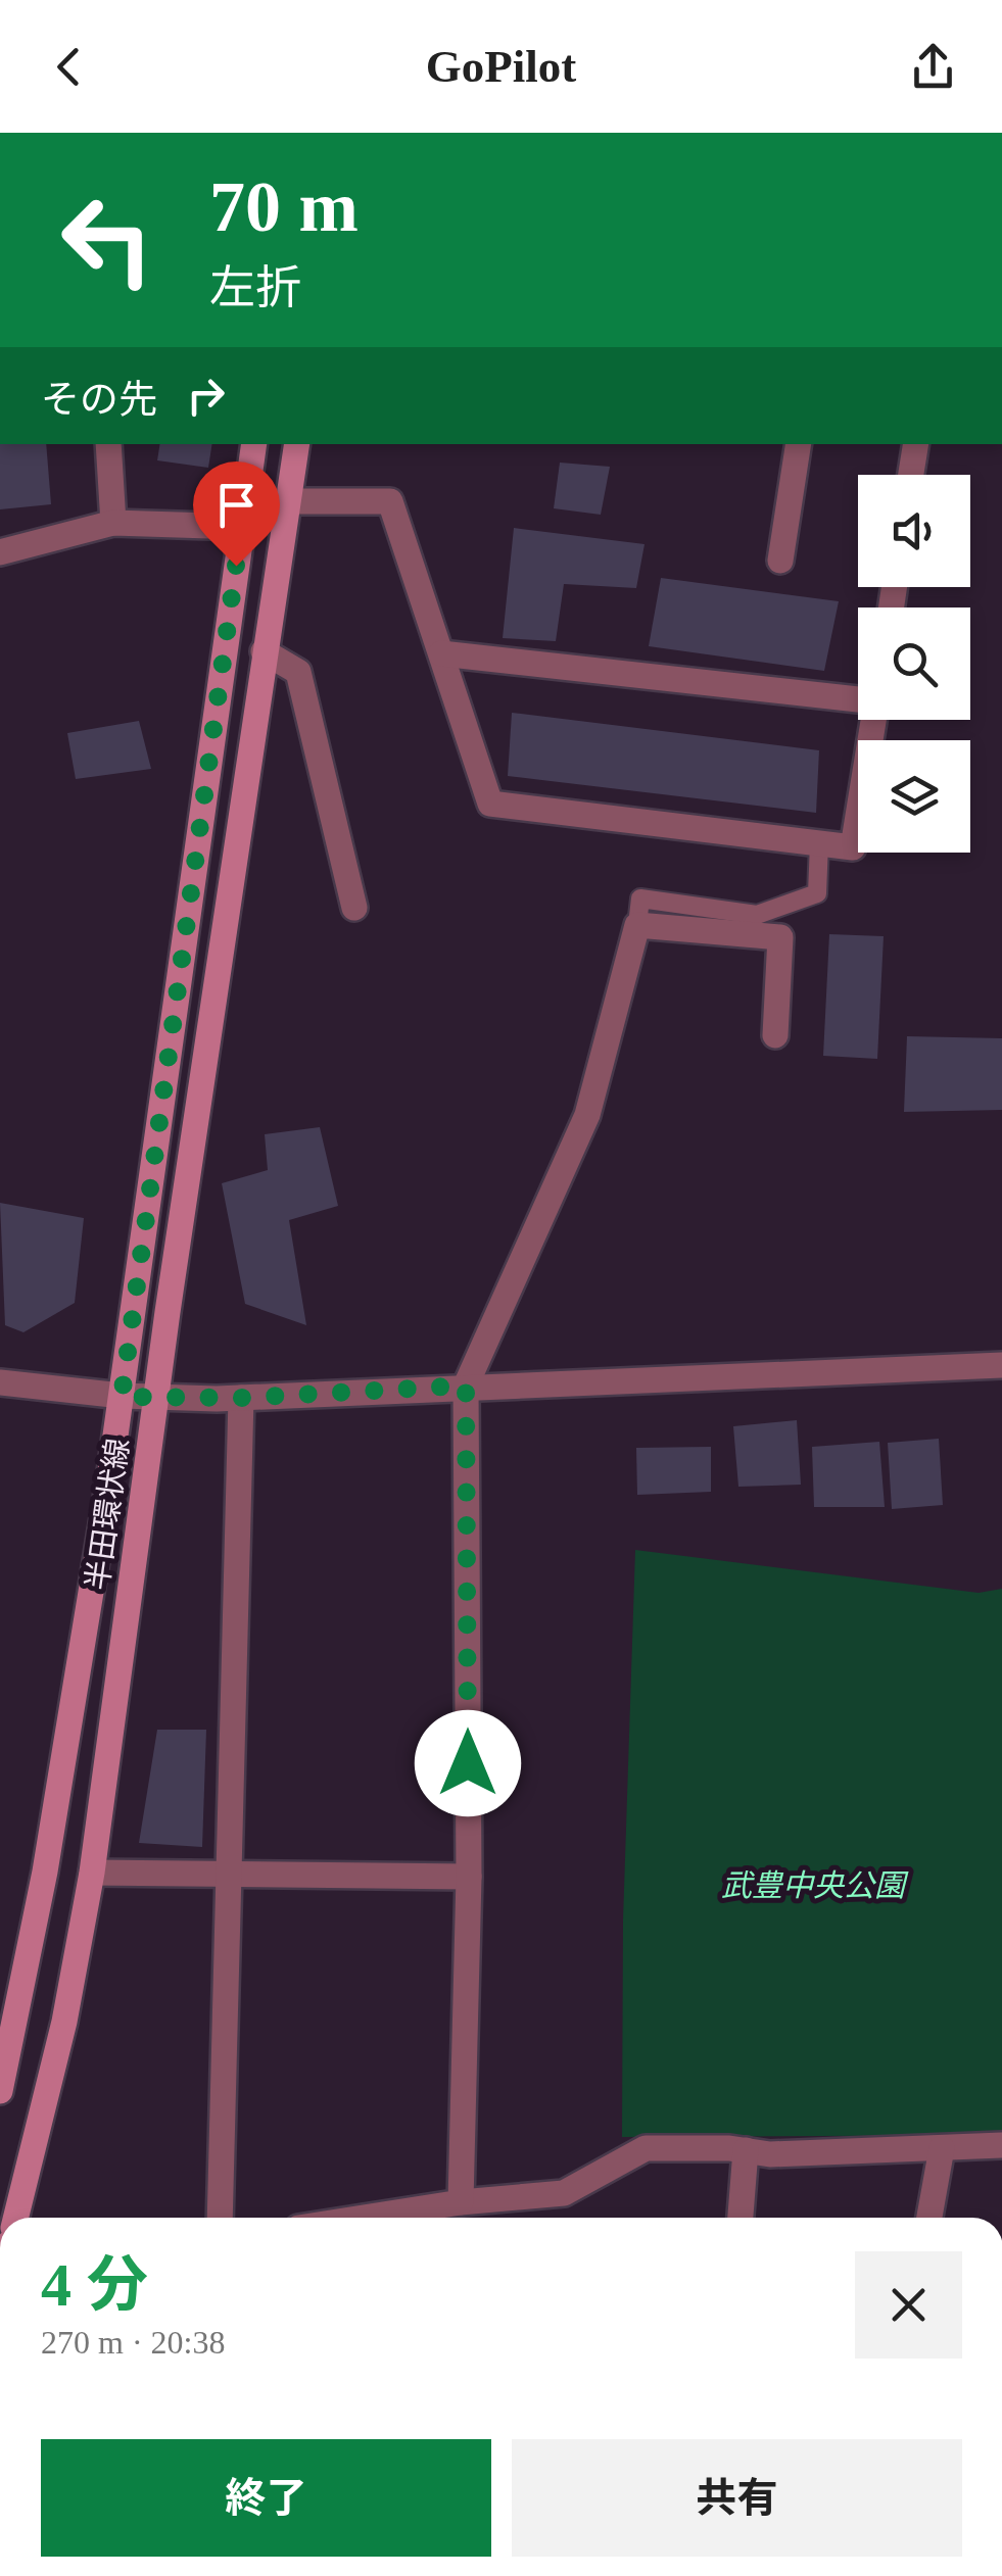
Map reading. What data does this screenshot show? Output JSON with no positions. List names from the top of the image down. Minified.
{"streets":{"main road":["半田環状線"]},"parks":["武豊中央公園"],"page":{"header":"GoPilot","turn":["70 m","左折"],"then":"その先","heading":["4 分","270 m · 20:38"],"buttons":["終了","共有"]}}
